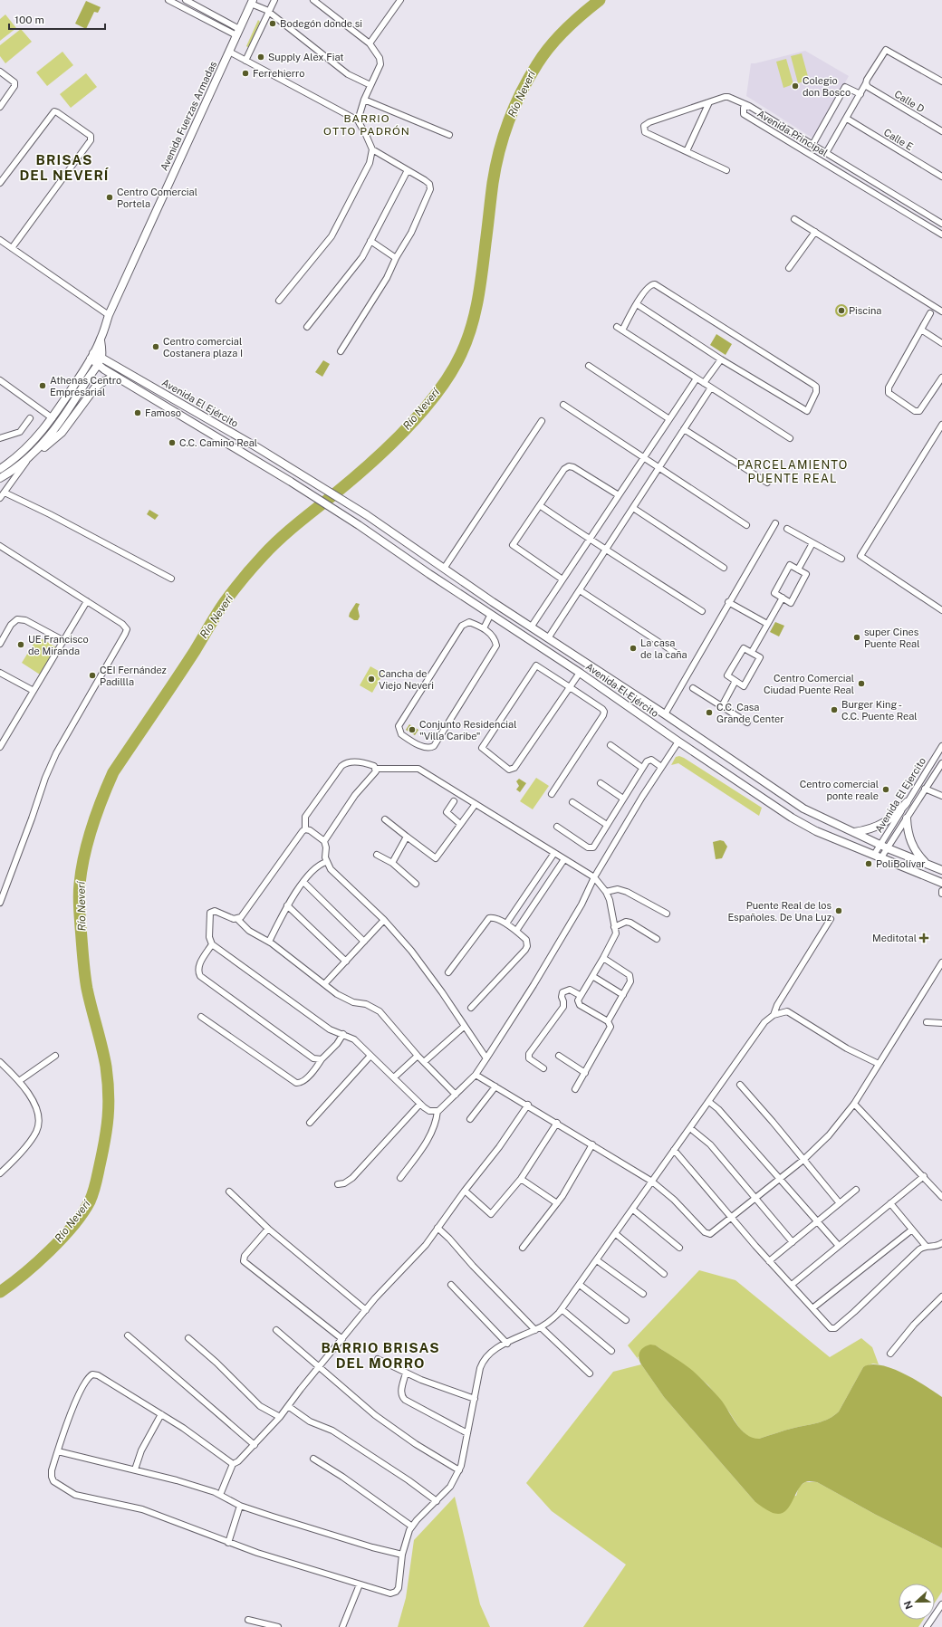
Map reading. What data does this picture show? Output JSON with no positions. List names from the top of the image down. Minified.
{"streets":{"street":["Calle D","Avenida Fuerzas Armadas","Avenida Principal","Calle E","Avenida El Ejército","Avenida El Ejercito"]},"crossings":[["Avenida El Ejército","Avenida El Ejercito"]],"districts":["BARRIO OTTO PADRÓN","BRISAS DEL NEVERÍ","PARCELAMIENTO PUENTE REAL","BARRIO BRISAS DEL MORRO"],"water":["Río Neverí"],"places":{"other":["Bodegón donde si","Supply Alex Fiat","Ferrehierro","Colegio don Bosco","Centro Comercial Portela","Piscina","Centro comercial Costanera plaza I","Athenas Centro Empresarial","Famoso","C.C. Camino Real","super Cines Puente Real","UE Francisco de Miranda","La casa de la caña","CEI Fernández Padillla","Cancha de Viejo Neveri","Centro Comercial Ciudad Puente Real","Burger King - C.C. Puente Real","C.C. Casa Grande Center","Conjunto Residencial \"Villa Caribe\"","Centro comercial ponte reale","PoliBolívar","Puente Real de los Españoles. De Una Luz"],"health":["Meditotal"]},"scale_bar":"100 m","north":"left"}
